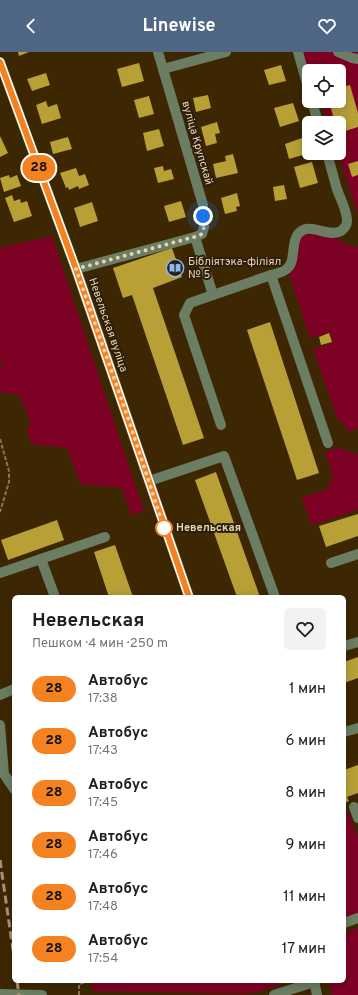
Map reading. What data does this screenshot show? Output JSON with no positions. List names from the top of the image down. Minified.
{"streets":{"street":["вуліца Крупскай","Невельская вуліца"]},"places":{"library":["Бібліятэка-філіял № 5"],"other":["Невельская"]},"lines":["bus line 28"],"page":{"header":"Linewise","on_map":"28","heading":["Невельская","Пешком · 4 мин · 250 m"],"list":[{"mark":"28","name":"Автобус","note":"17:38","value":"1 мин"},{"mark":"28","name":"Автобус","note":"17:43","value":"6 мин"},{"mark":"28","name":"Автобус","note":"17:45","value":"8 мин"},{"mark":"28","name":"Автобус","note":"17:46","value":"9 мин"},{"mark":"28","name":"Автобус","note":"17:48","value":"11 мин"},{"mark":"28","name":"Автобус","note":"17:54","value":"17 мин"}]}}
